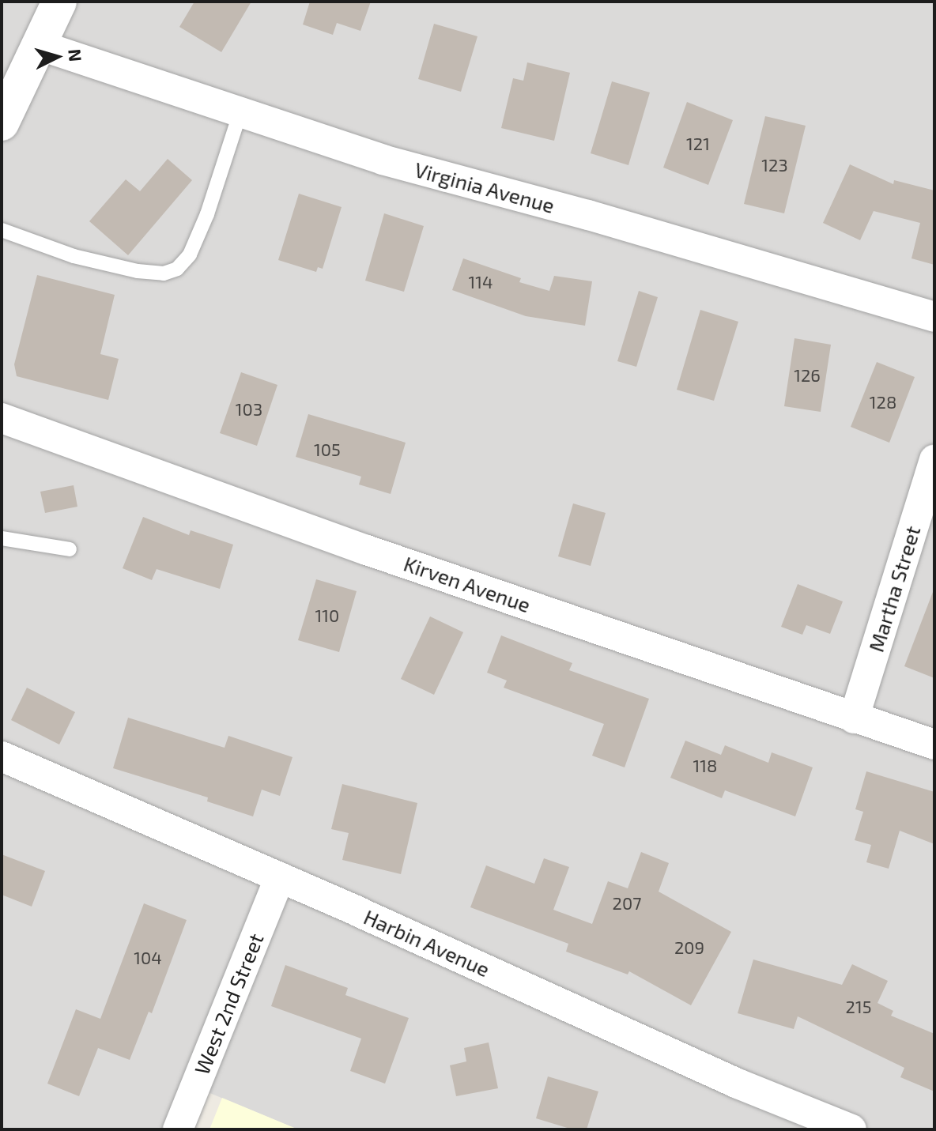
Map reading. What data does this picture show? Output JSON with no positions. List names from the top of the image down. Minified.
{"streets":{"street":["Virginia Avenue","Kirven Avenue","Martha Street","Harbin Avenue","West 2nd Street"]},"crossings":[["Kirven Avenue","Martha Street"],["Harbin Avenue","West 2nd Street"]],"house_numbers":["121","123","114","126","128","103","105","110","118","207","209","104","215"],"north":"right"}
